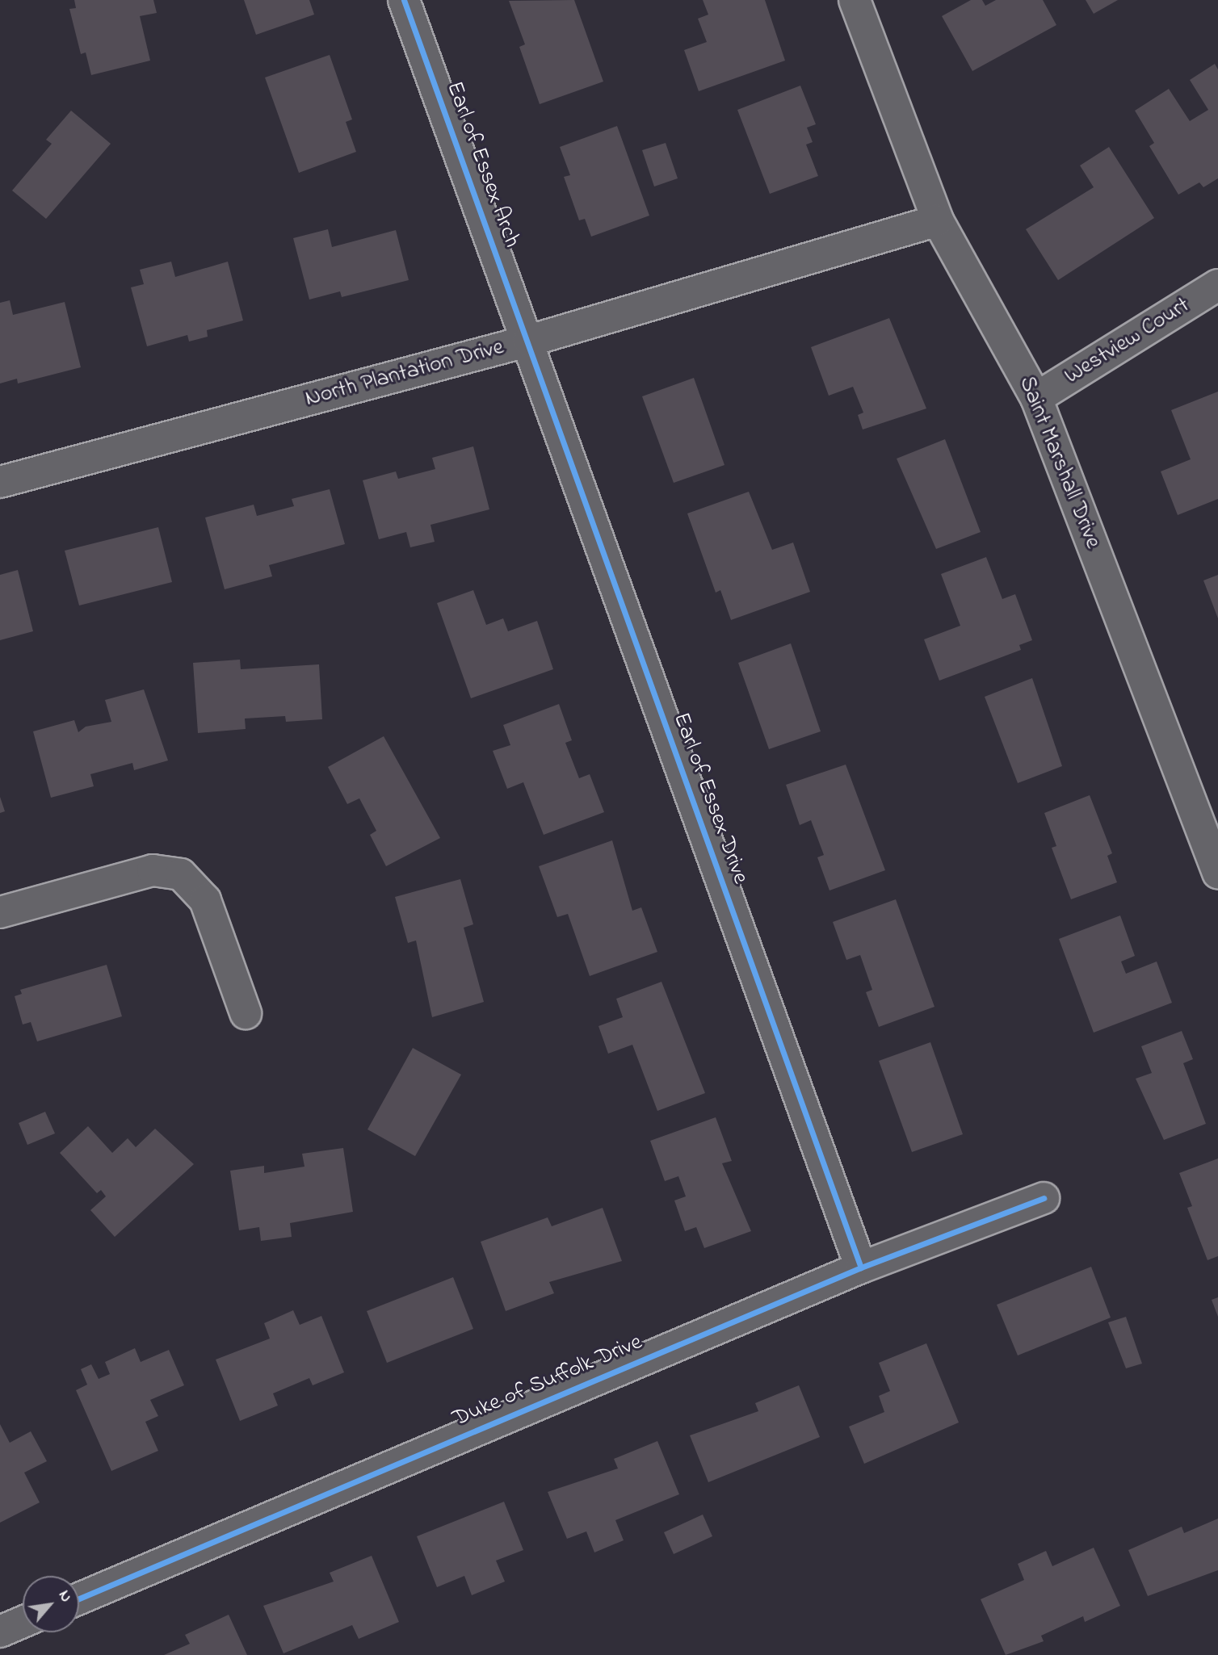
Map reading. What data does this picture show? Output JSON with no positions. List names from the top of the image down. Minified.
{"streets":{"street":["Earl of Essex Arch","Westview Court","North Plantation Drive","Saint Marshall Drive","Earl of Essex Drive","Duke of Suffolk Drive"]},"crossings":[["Earl of Essex Arch","North Plantation Drive"],["Earl of Essex Arch","Earl of Essex Drive"],["Westview Court","Saint Marshall Drive"],["North Plantation Drive","Saint Marshall Drive"],["North Plantation Drive","Earl of Essex Drive"],["Earl of Essex Drive","Duke of Suffolk Drive"]],"north":"top right"}
